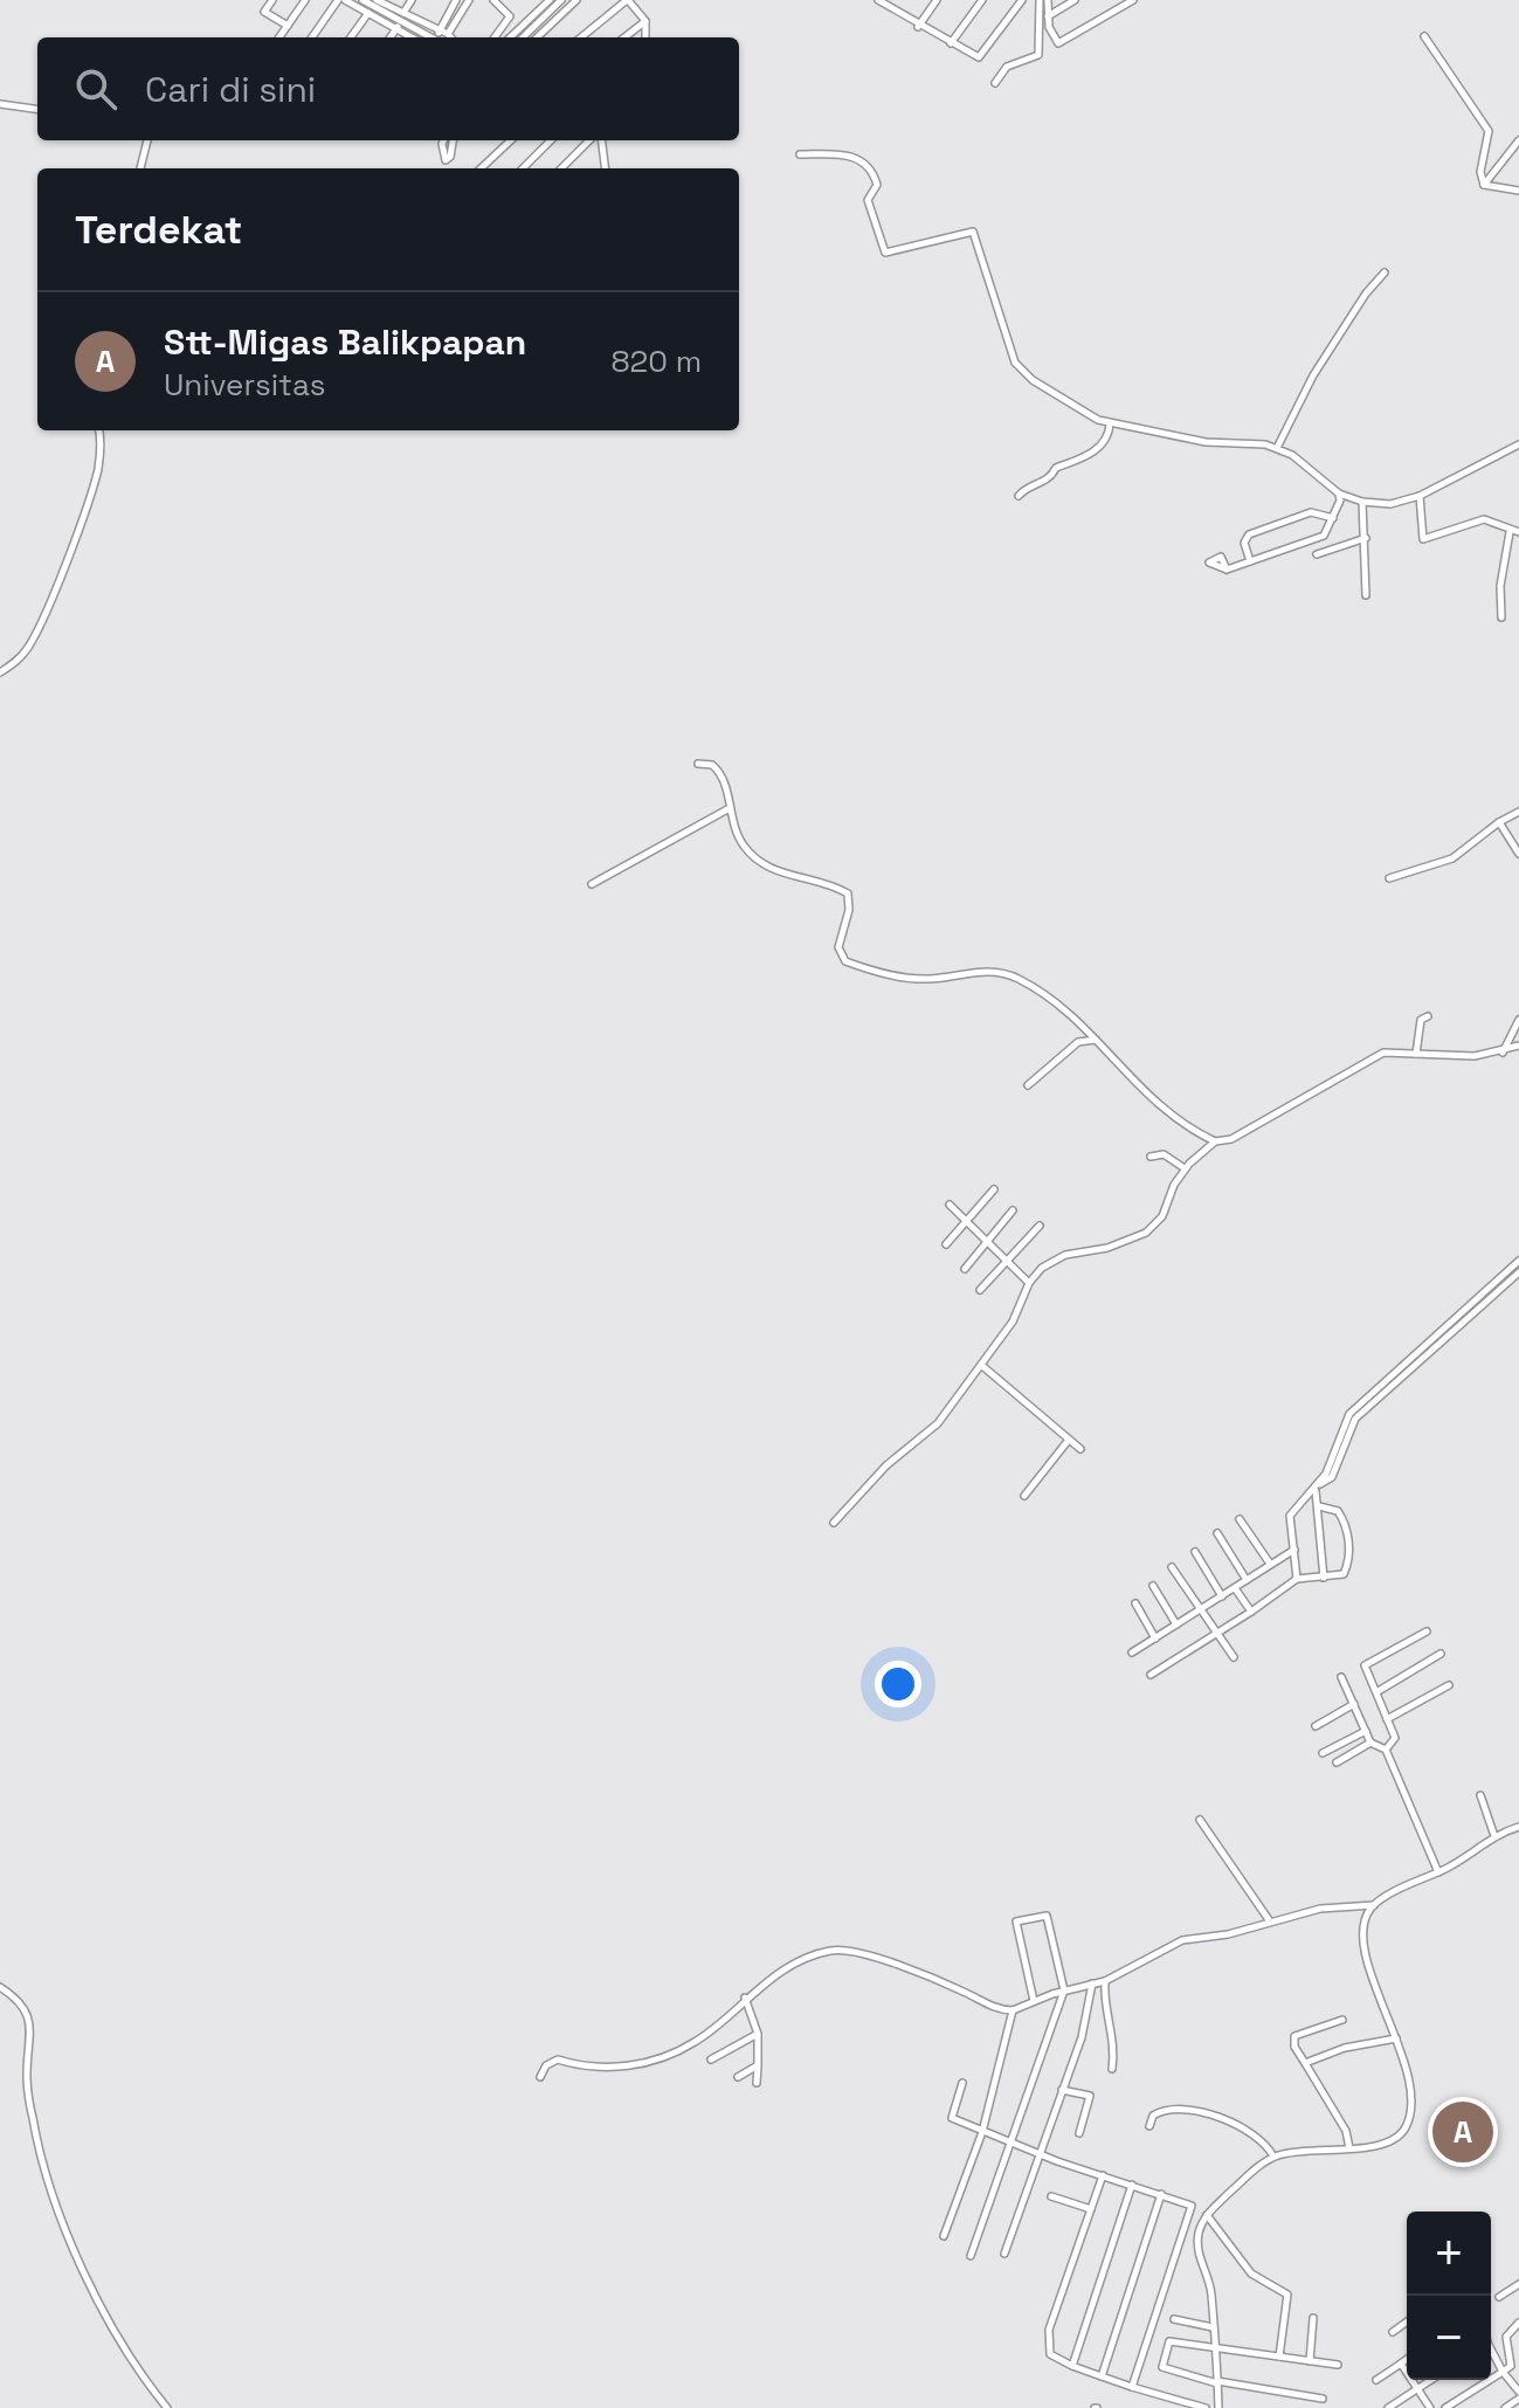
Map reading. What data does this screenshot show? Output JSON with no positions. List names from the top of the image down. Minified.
{"page":{"search":"Cari di sini","heading":"Terdekat","list":[{"mark":"A","name":"Stt-Migas Balikpapan","note":"Universitas","value":"820 m"}],"pins":"A","map_buttons":["+","−"]}}
